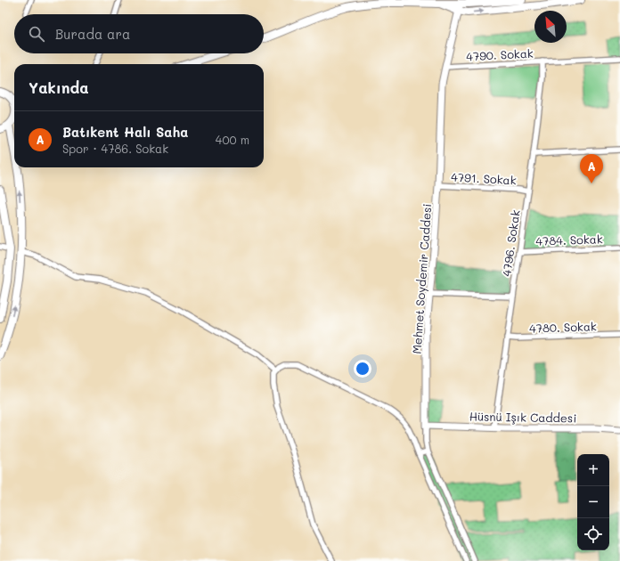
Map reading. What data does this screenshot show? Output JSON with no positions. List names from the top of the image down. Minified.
{"streets":{"street":["4790. Sokak","4791. Sokak","4784. Sokak","4796. Sokak","Mehmet Soydemir Caddesi","4780. Sokak","Hüsnü Işık Caddesi"]},"crossings":[["4790. Sokak","4796. Sokak"],["4790. Sokak","Mehmet Soydemir Caddesi"],["4791. Sokak","4796. Sokak"],["4791. Sokak","Mehmet Soydemir Caddesi"],["4784. Sokak","4796. Sokak"],["4796. Sokak","4780. Sokak"],["4796. Sokak","Hüsnü Işık Caddesi"],["Mehmet Soydemir Caddesi","Hüsnü Işık Caddesi"]],"north":"top left","page":{"search":"Burada ara","heading":"Yakında","list":[{"mark":"A","name":"Batıkent Halı Saha","note":"Spor · 4786. Sokak","value":"400 m"}],"pins":"A","map_buttons":["+","−"]}}
